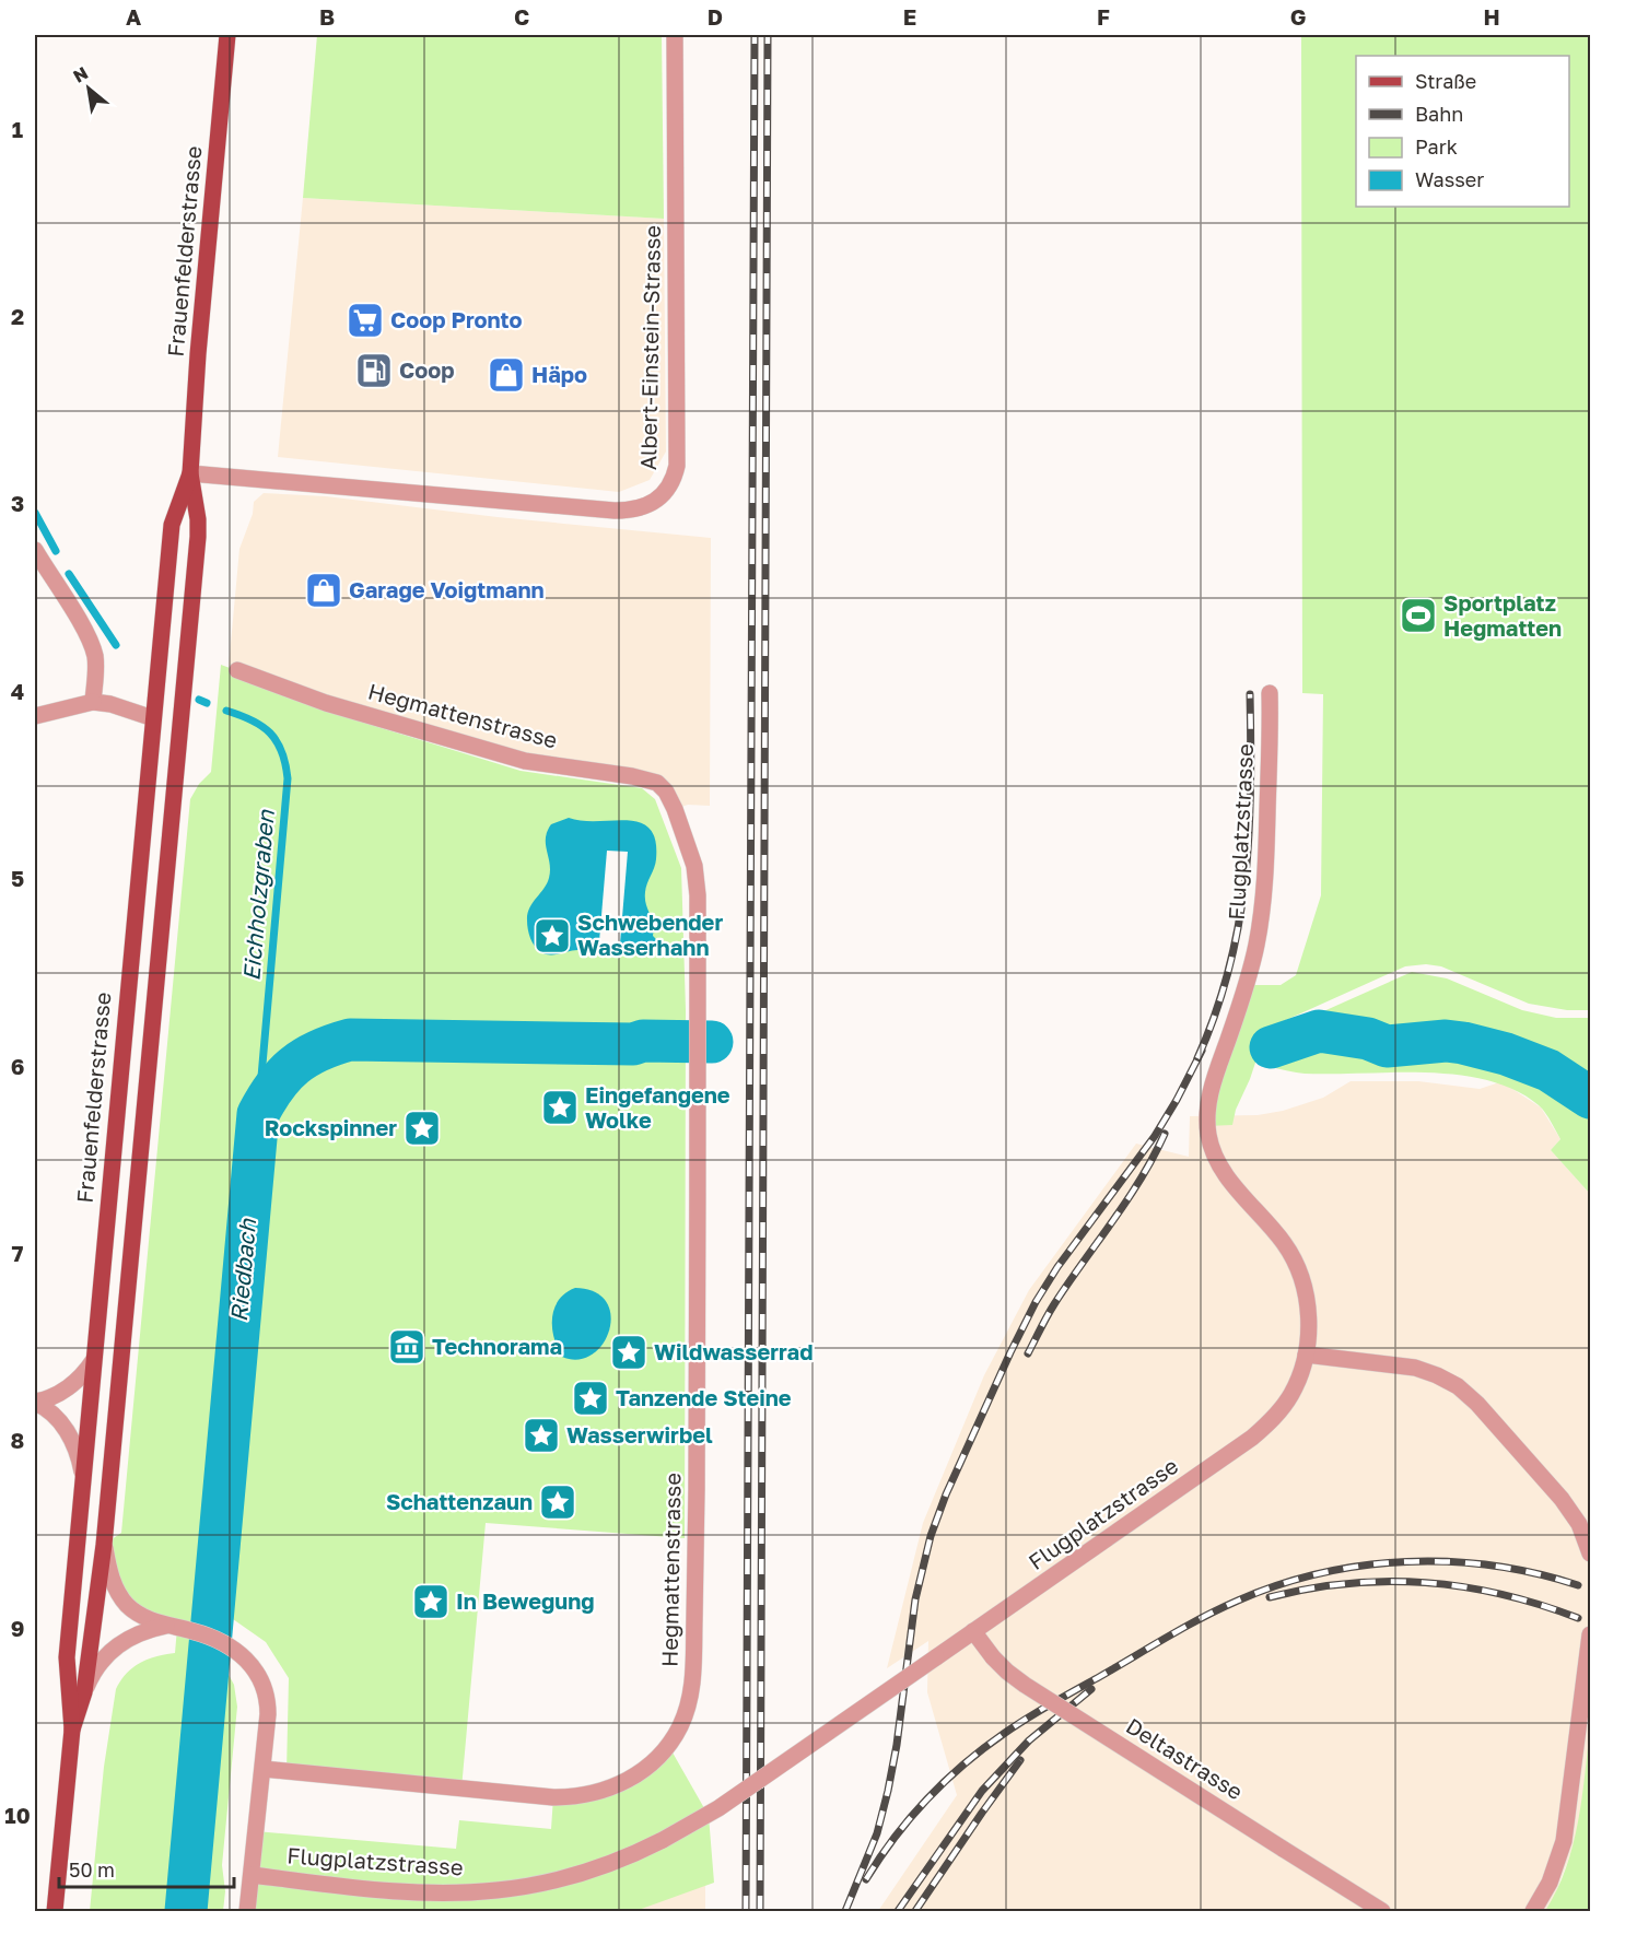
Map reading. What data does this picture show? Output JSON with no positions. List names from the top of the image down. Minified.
{"streets":{"main road":["Frauenfelderstrasse"],"street":["Albert-Einstein-Strasse","Hegmattenstrasse","Flugplatzstrasse","Deltastrasse"]},"crossings":[["Frauenfelderstrasse","Albert-Einstein-Strasse"],["Flugplatzstrasse","Deltastrasse"]],"water":["Eichholzgraben","Riedbach"],"places":{"supermarket":["Coop Pronto"],"fuel station":["Coop"],"shop":["Häpo","Garage Voigtmann"],"sports":["Sportplatz Hegmatten"],"place":["Schwebender Wasserhahn","Eingefangene Wolke","Rockspinner","Wildwasserrad","Tanzende Steine","Wasserwirbel","Schattenzaun","In Bewegung"],"museum":["Technorama"]},"legend":["Straße","Bahn","Park","Wasser"],"scale_bar":"50 m","north":"top left","grid":{"columns":["A","B","C","D","E","F","G","H"],"rows":["1","2","3","4","5","6","7","8","9","10"]}}
